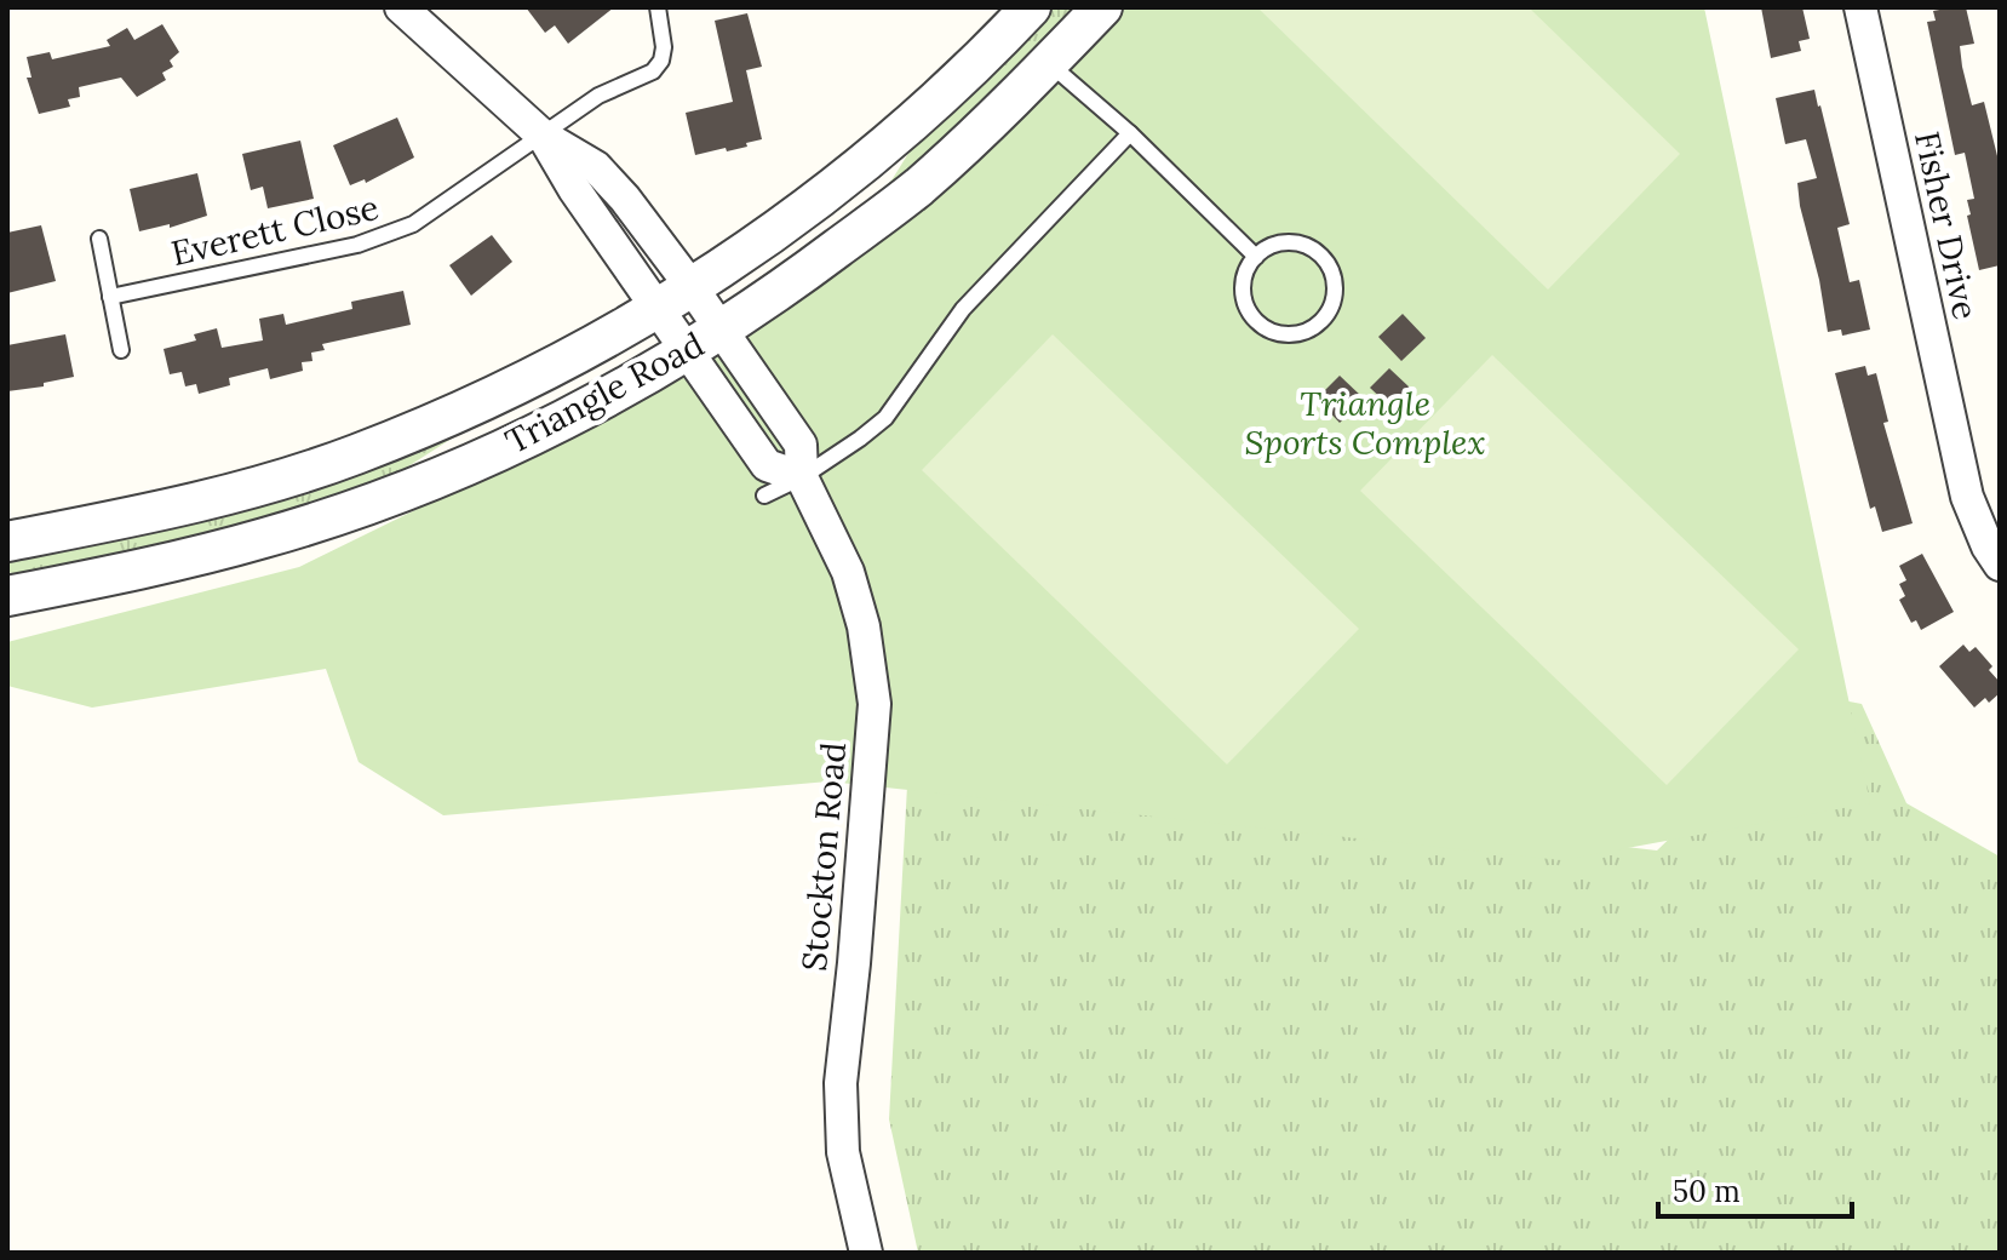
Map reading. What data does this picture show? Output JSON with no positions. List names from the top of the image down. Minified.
{"streets":{"street":["Fisher Drive","Triangle Road","Stockton Road"],"lane":["Everett Close"]},"crossings":[["Everett Close","Stockton Road"],["Triangle Road","Stockton Road"]],"parks":["Triangle Sports Complex"],"scale_bar":"50 m"}
